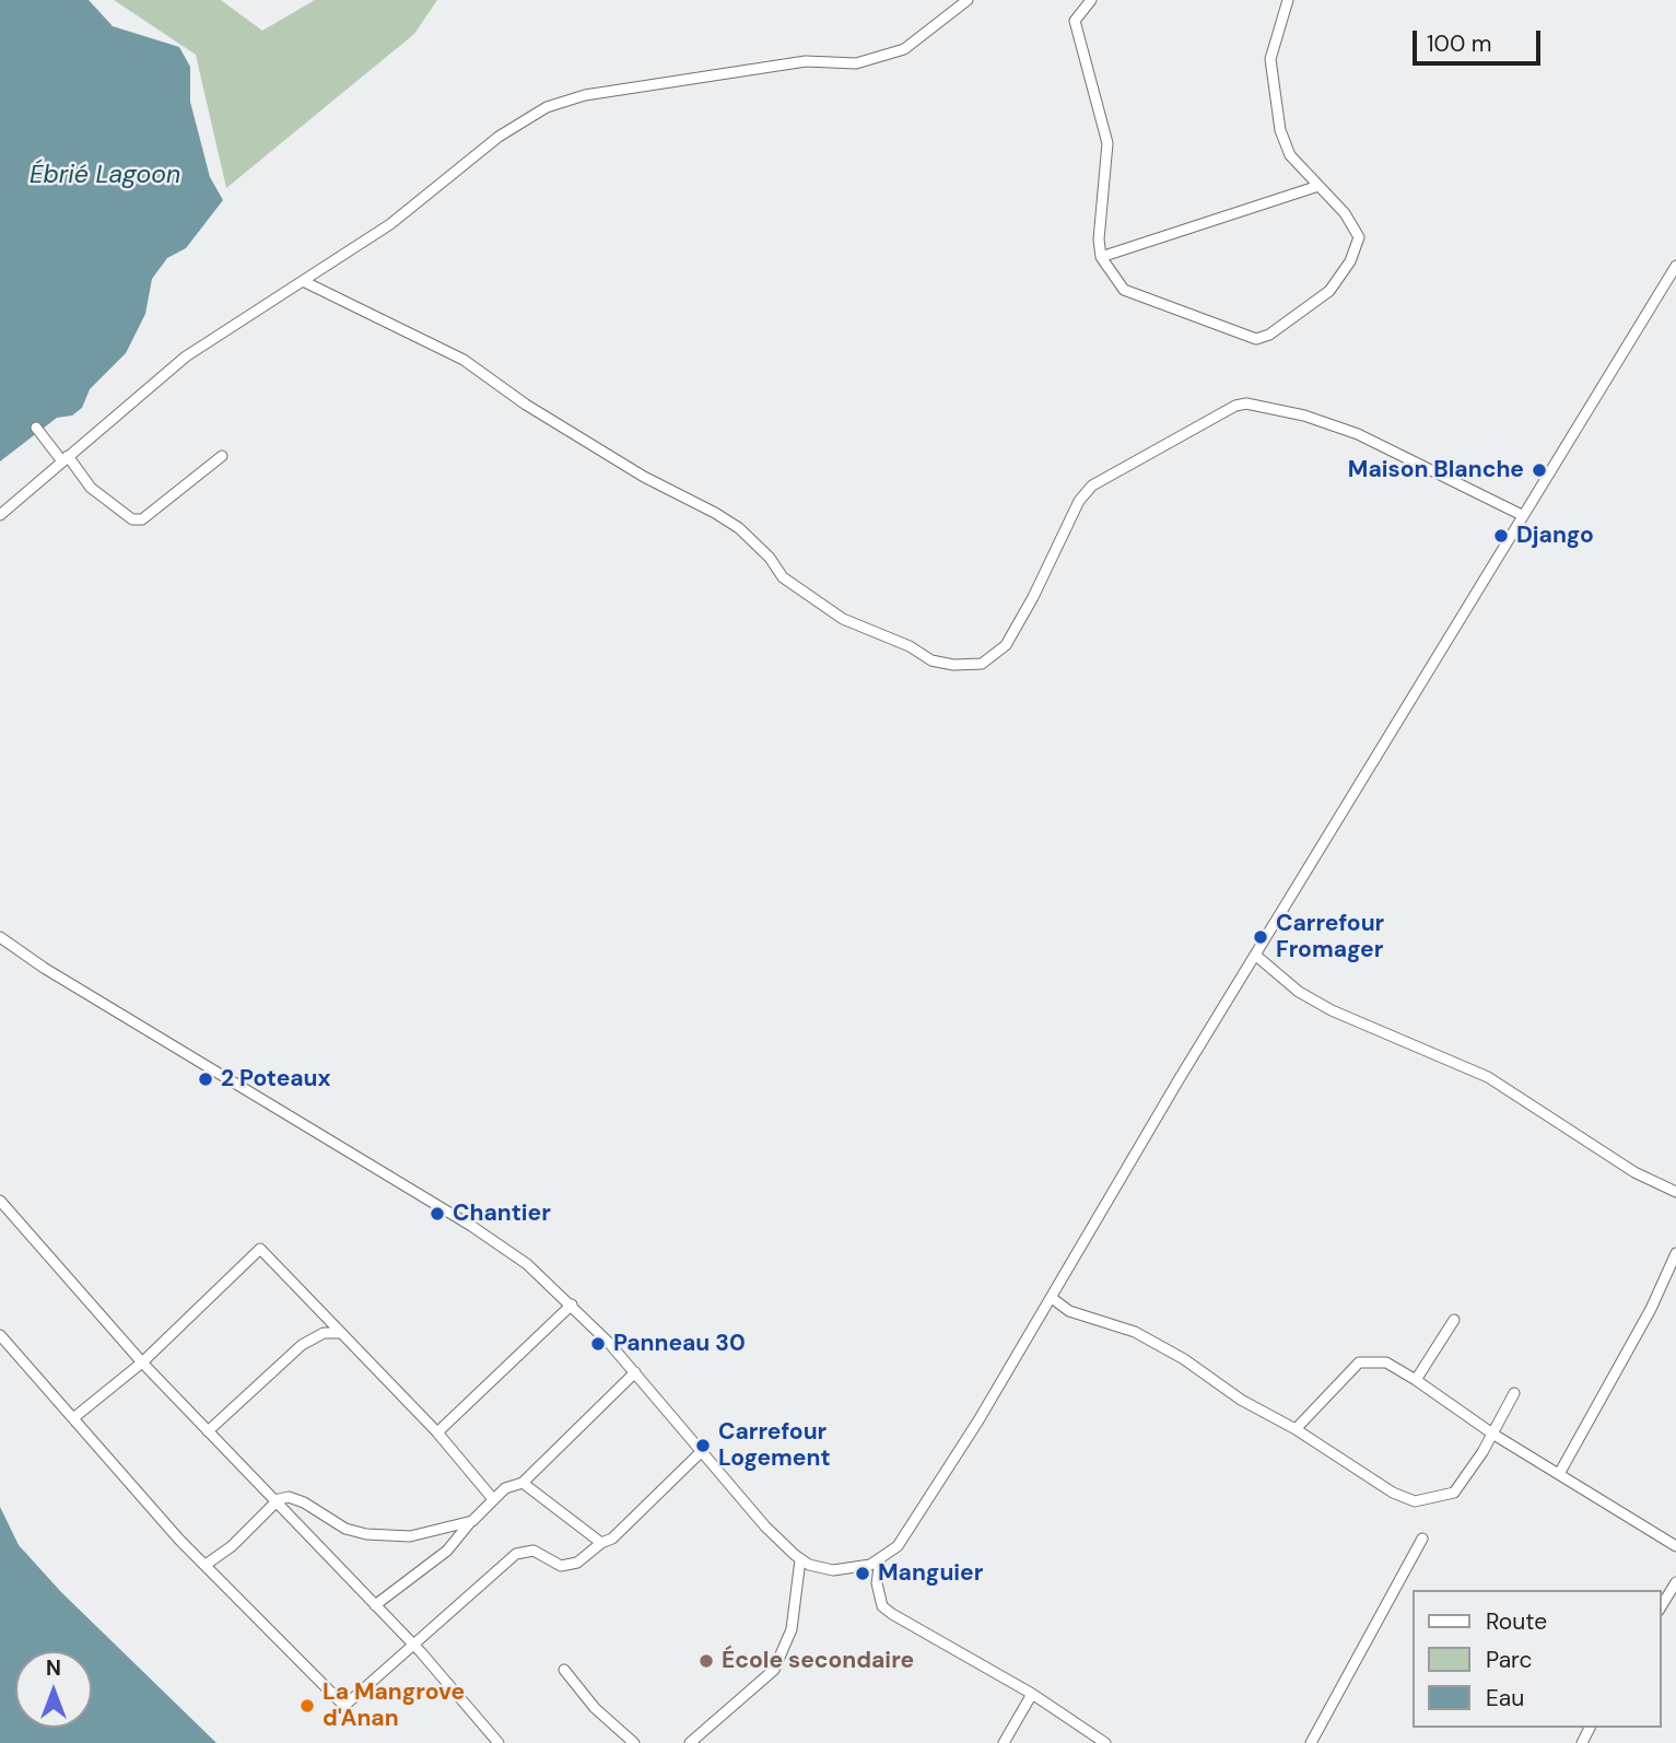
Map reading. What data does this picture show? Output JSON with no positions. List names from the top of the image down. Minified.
{"water":["Ébrié Lagoon"],"places":["Maison Blanche","Django","Carrefour Fromager","2 Poteaux","Chantier","Panneau 30","Carrefour Logement","Manguier","École secondaire","La Mangrove d'Anan"],"legend":["Route","Parc","Eau"],"scale_bar":"100 m","north":"top"}
